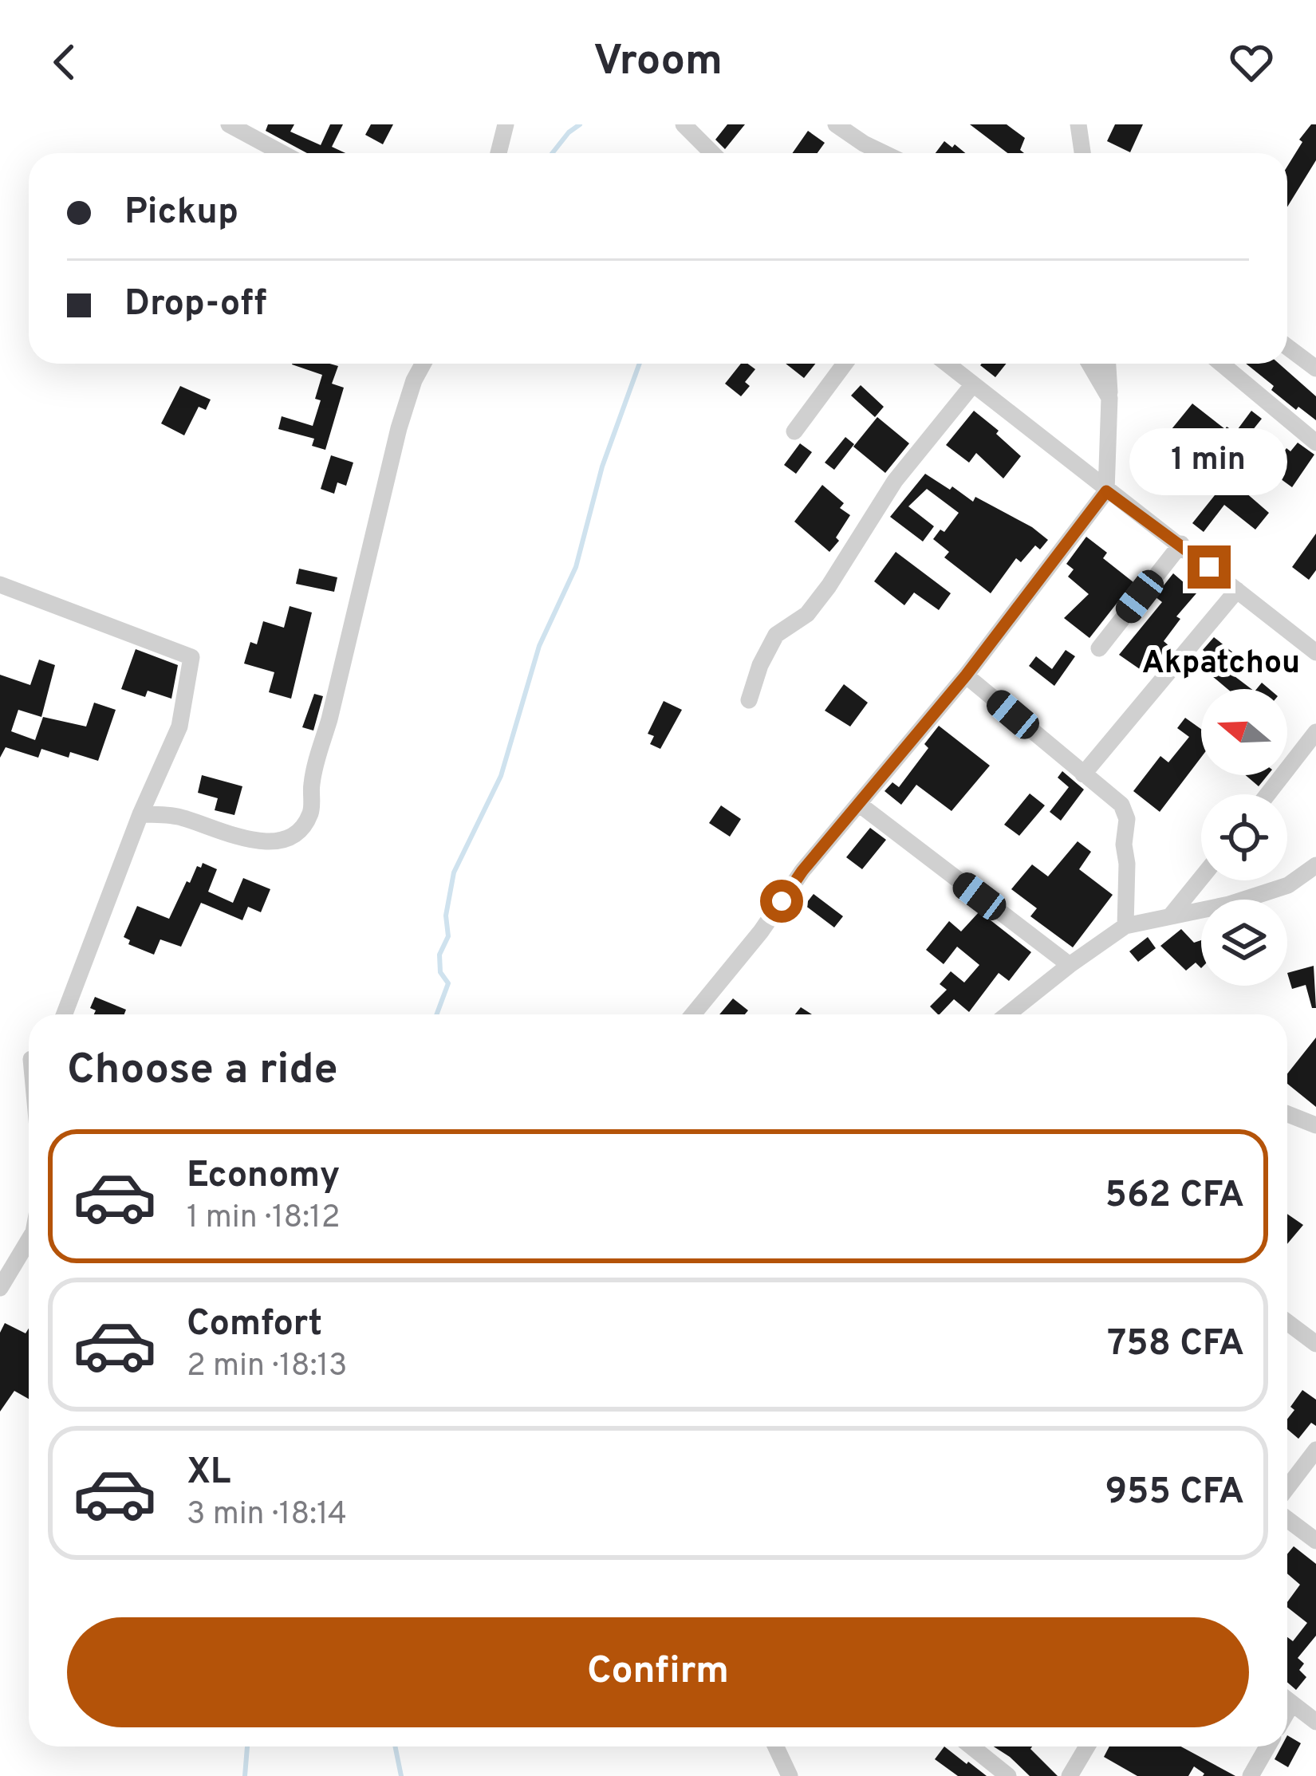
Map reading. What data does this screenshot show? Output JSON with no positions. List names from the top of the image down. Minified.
{"districts":["Akpatchou"],"north":"left","page":{"header":"Vroom","banner":["Pickup","Drop-off"],"bubble":"1 min","heading":"Choose a ride","list":[{"name":"Economy","note":"1 min · 18:12","value":"562 CFA"},{"name":"Comfort","note":"2 min · 18:13","value":"758 CFA"},{"name":"XL","note":"3 min · 18:14","value":"955 CFA"}],"buttons":"Confirm"}}
